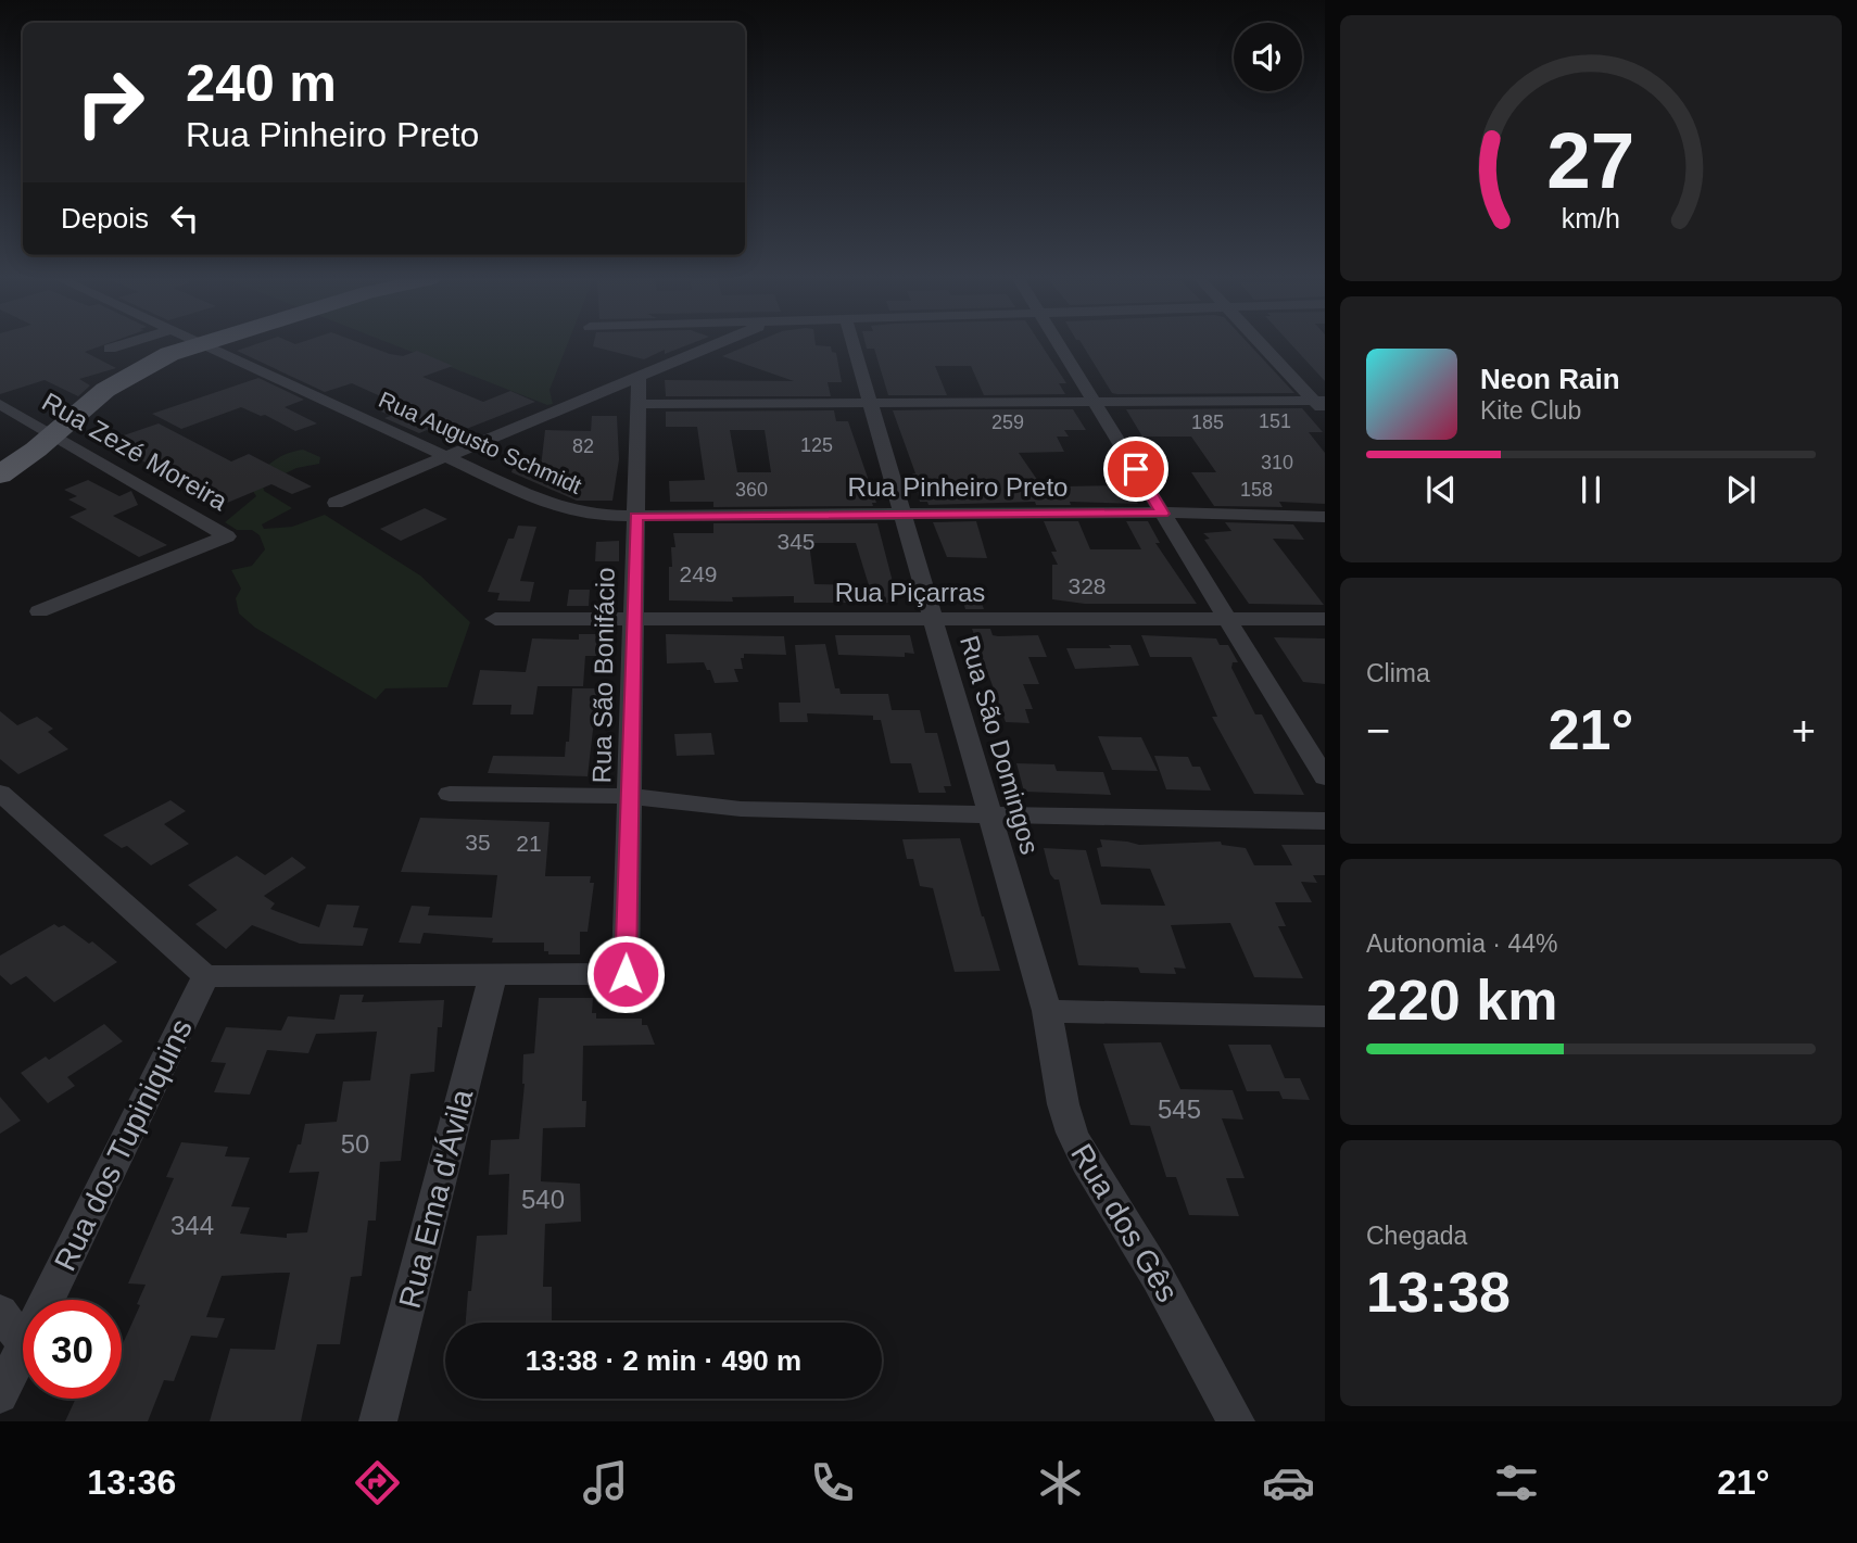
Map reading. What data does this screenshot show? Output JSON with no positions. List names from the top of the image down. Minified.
{"streets":{"street":["Rua Augusto Schmidt","Rua Zezé Moreira","Rua Pinheiro Preto","Rua Piçarras","Rua São Bonifácio","Rua São Domingos","Rua dos Tupiniquins","Rua Ema d'Ávila","Rua dos Gês"]},"crossings":[["Rua Augusto Schmidt","Rua Pinheiro Preto"],["Rua Augusto Schmidt","Rua São Bonifácio"],["Rua Pinheiro Preto","Rua São Bonifácio"],["Rua Pinheiro Preto","Rua São Domingos"],["Rua Piçarras","Rua São Bonifácio"],["Rua Piçarras","Rua São Domingos"],["Rua São Bonifácio","Rua Ema d'Ávila"],["Rua São Domingos","Rua dos Gês"]],"house_numbers":["151","259","185","125","82","310","360","158","345","249","328","35","21","545","50","540","344"],"page":{"turn":["240 m","Rua Pinheiro Preto"],"then":"Depois","song":["Neon Rain","Kite Club"],"tile":["Clima",["Autonomia · 44%","220 km"],["Chegada","13:38"]],"heat":["−","21°","+"],"limit":"30","trip":"13:38 · 2 min · 490 m","tabs":["13:36","21°"],"gauge":["27","km/h"]}}
